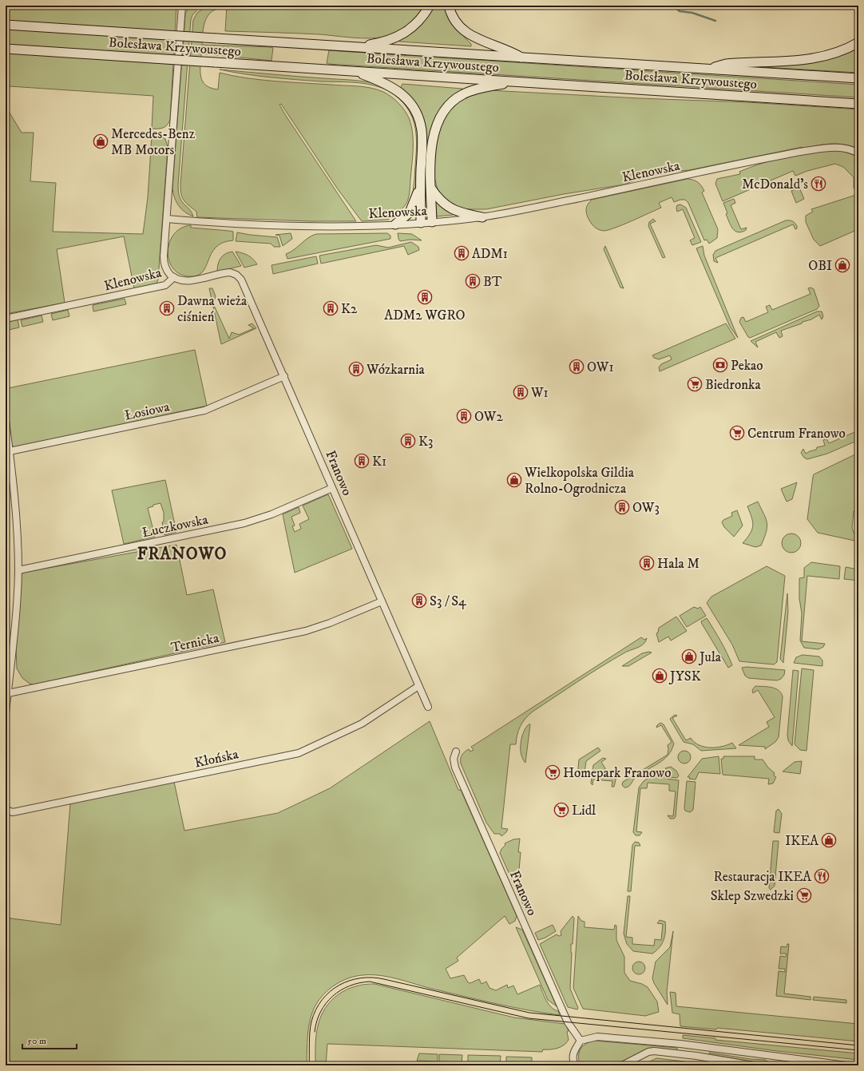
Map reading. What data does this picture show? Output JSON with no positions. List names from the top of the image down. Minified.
{"streets":{"main road":["Bolesława Krzywoustego"],"street":["Klenowska","Łosiowa","Franowo","Łuczkowska","Ternicka","Kłońska"]},"crossings":[["Klenowska","Franowo"],["Łosiowa","Franowo"],["Franowo","Łuczkowska"],["Franowo","Ternicka"],["Franowo","Kłońska"]],"districts":["FRANOWO"],"places":{"shop":["Mercedes-Benz MB Motors","OBI","Wielkopolska Gildia Rolno-Ogrodnicza","Jula","JYSK","IKEA"],"restaurant":["McDonald's","Restauracja IKEA"],"building":["ADM1","BT","ADM2 WGRO","Dawna wieża ciśnień","K2","OW1","Wózkarnia","W1","OW2","K3","K1","OW3","Hala M","S3 / S4"],"bank":["Pekao"],"supermarket":["Biedronka","Centrum Franowo","Homepark Franowo","Lidl","Sklep Szwedzki"]},"scale_bar":"50 m"}
